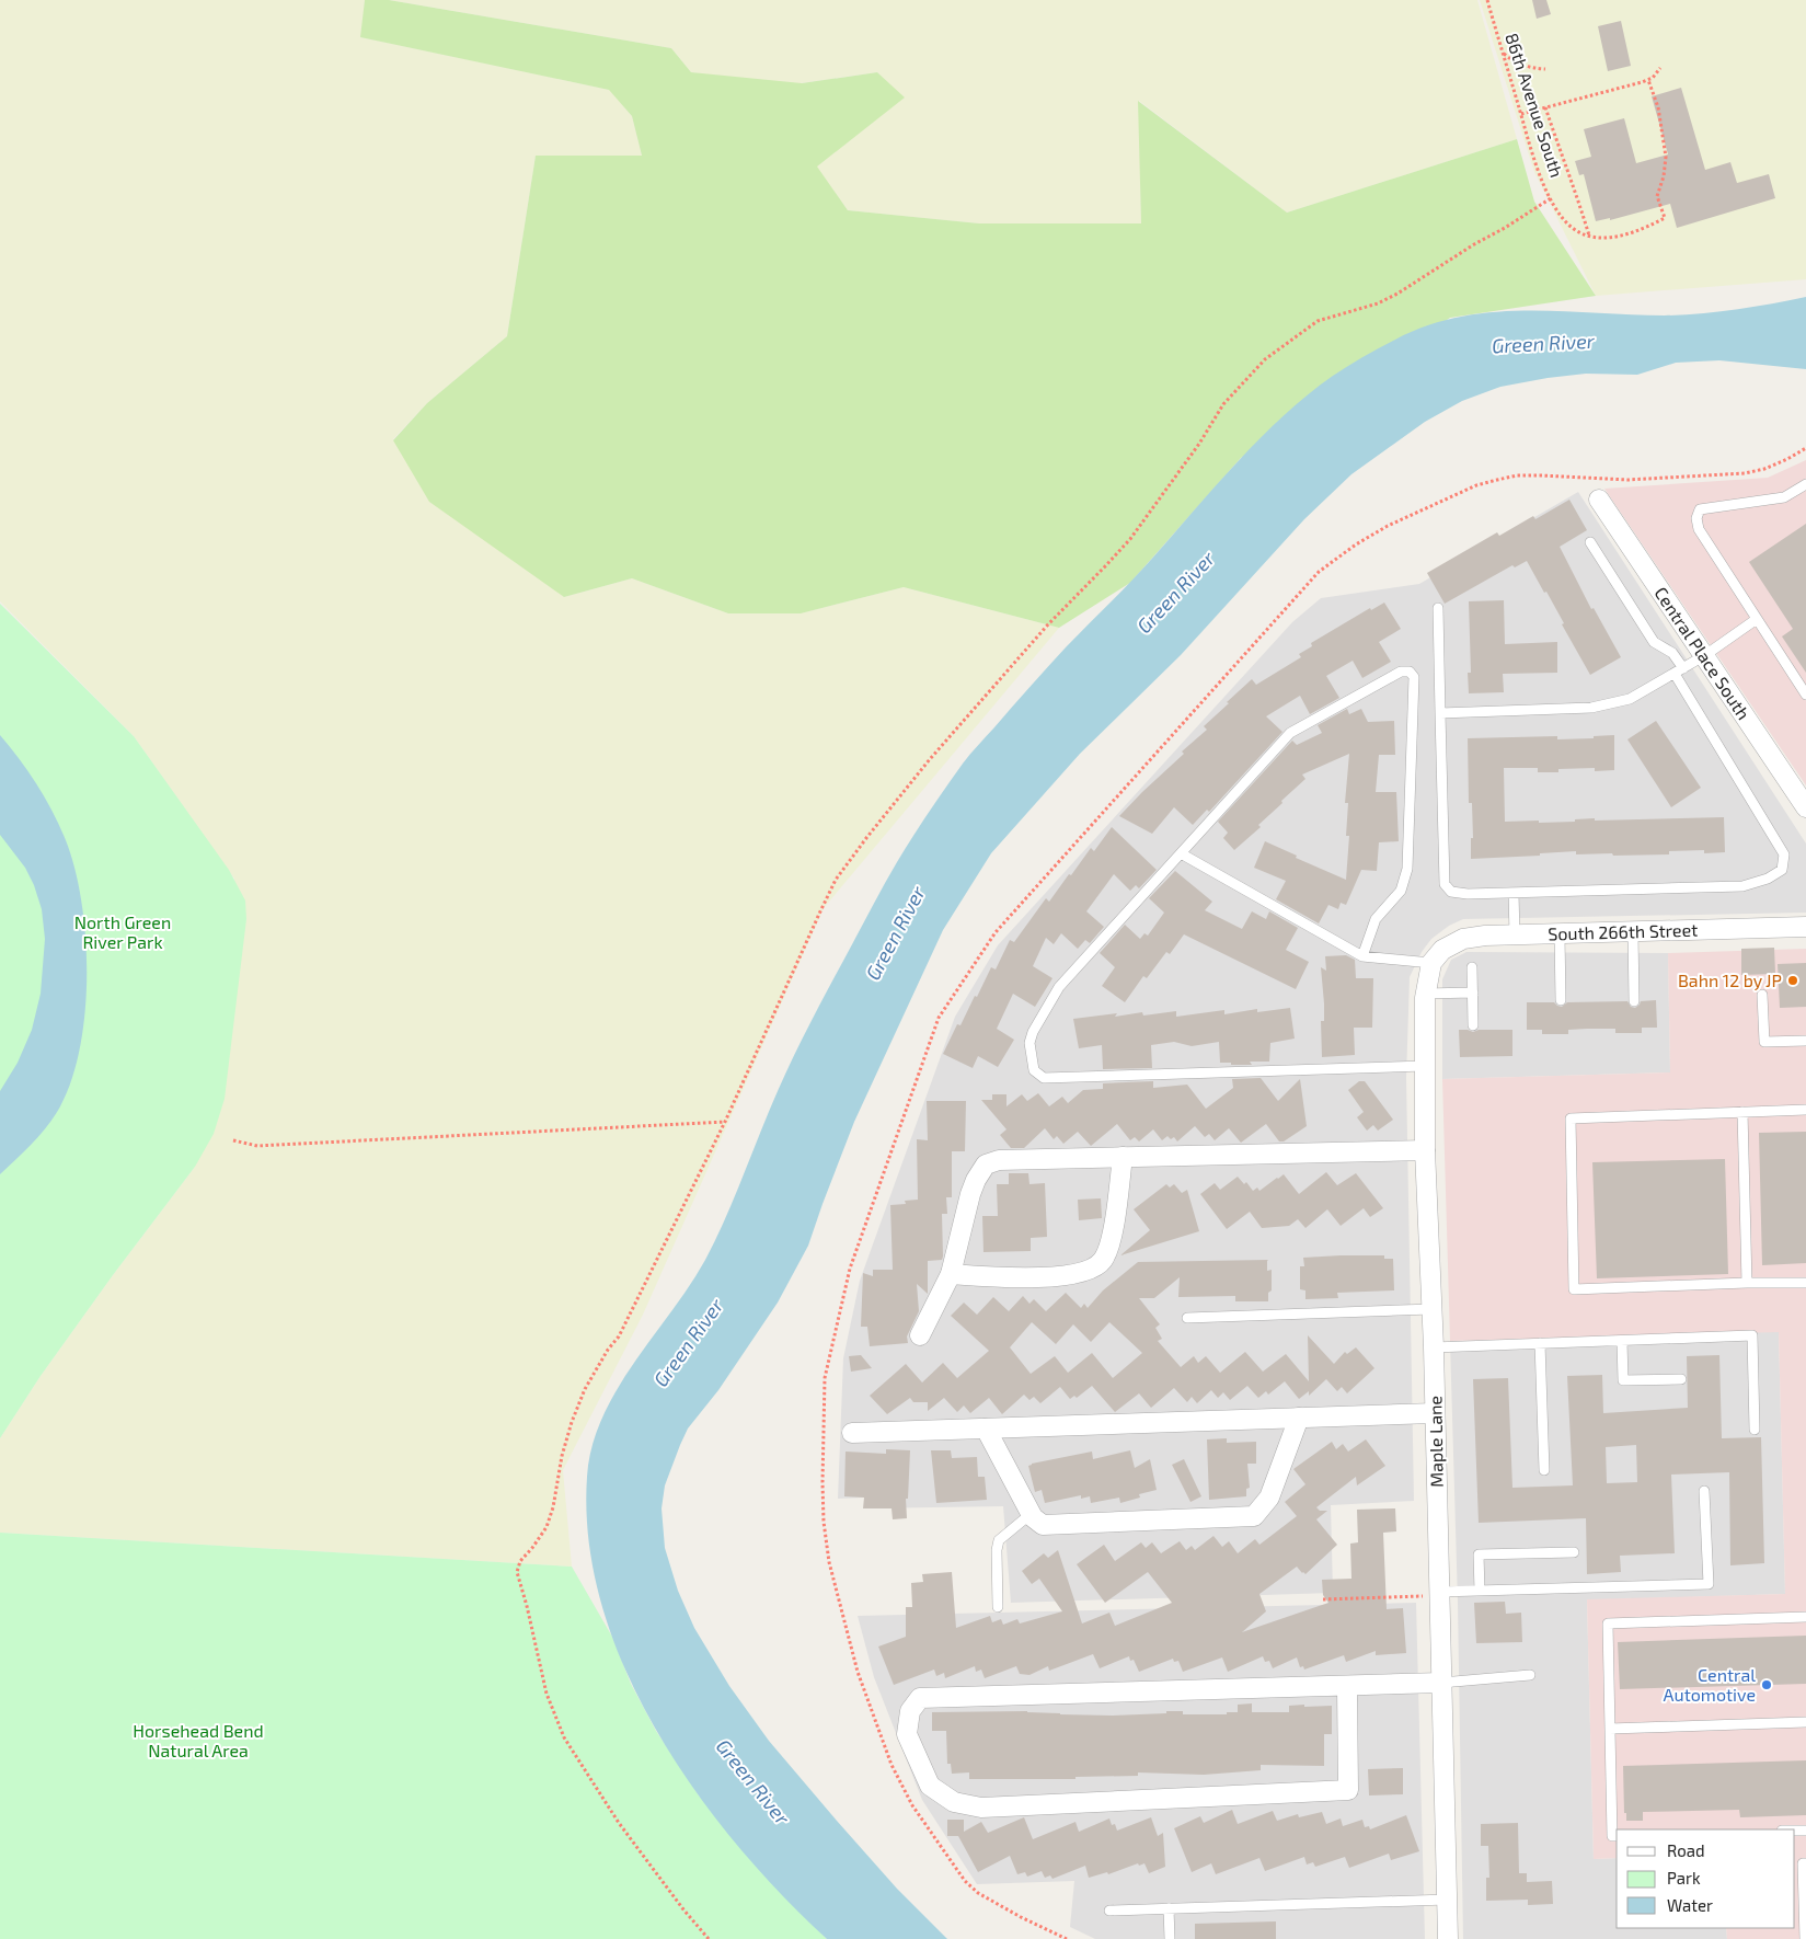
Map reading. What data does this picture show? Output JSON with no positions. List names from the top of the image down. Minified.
{"streets":{"street":["Central Place South","South 266th Street","Maple Lane"],"path":["86th Avenue South"]},"crossings":[["South 266th Street","Maple Lane"]],"water":["Green River"],"parks":["North Green River Park","Horsehead Bend Natural Area"],"places":["Bahn 12 by JP","Central Automotive"],"legend":["Road","Park","Water"]}
